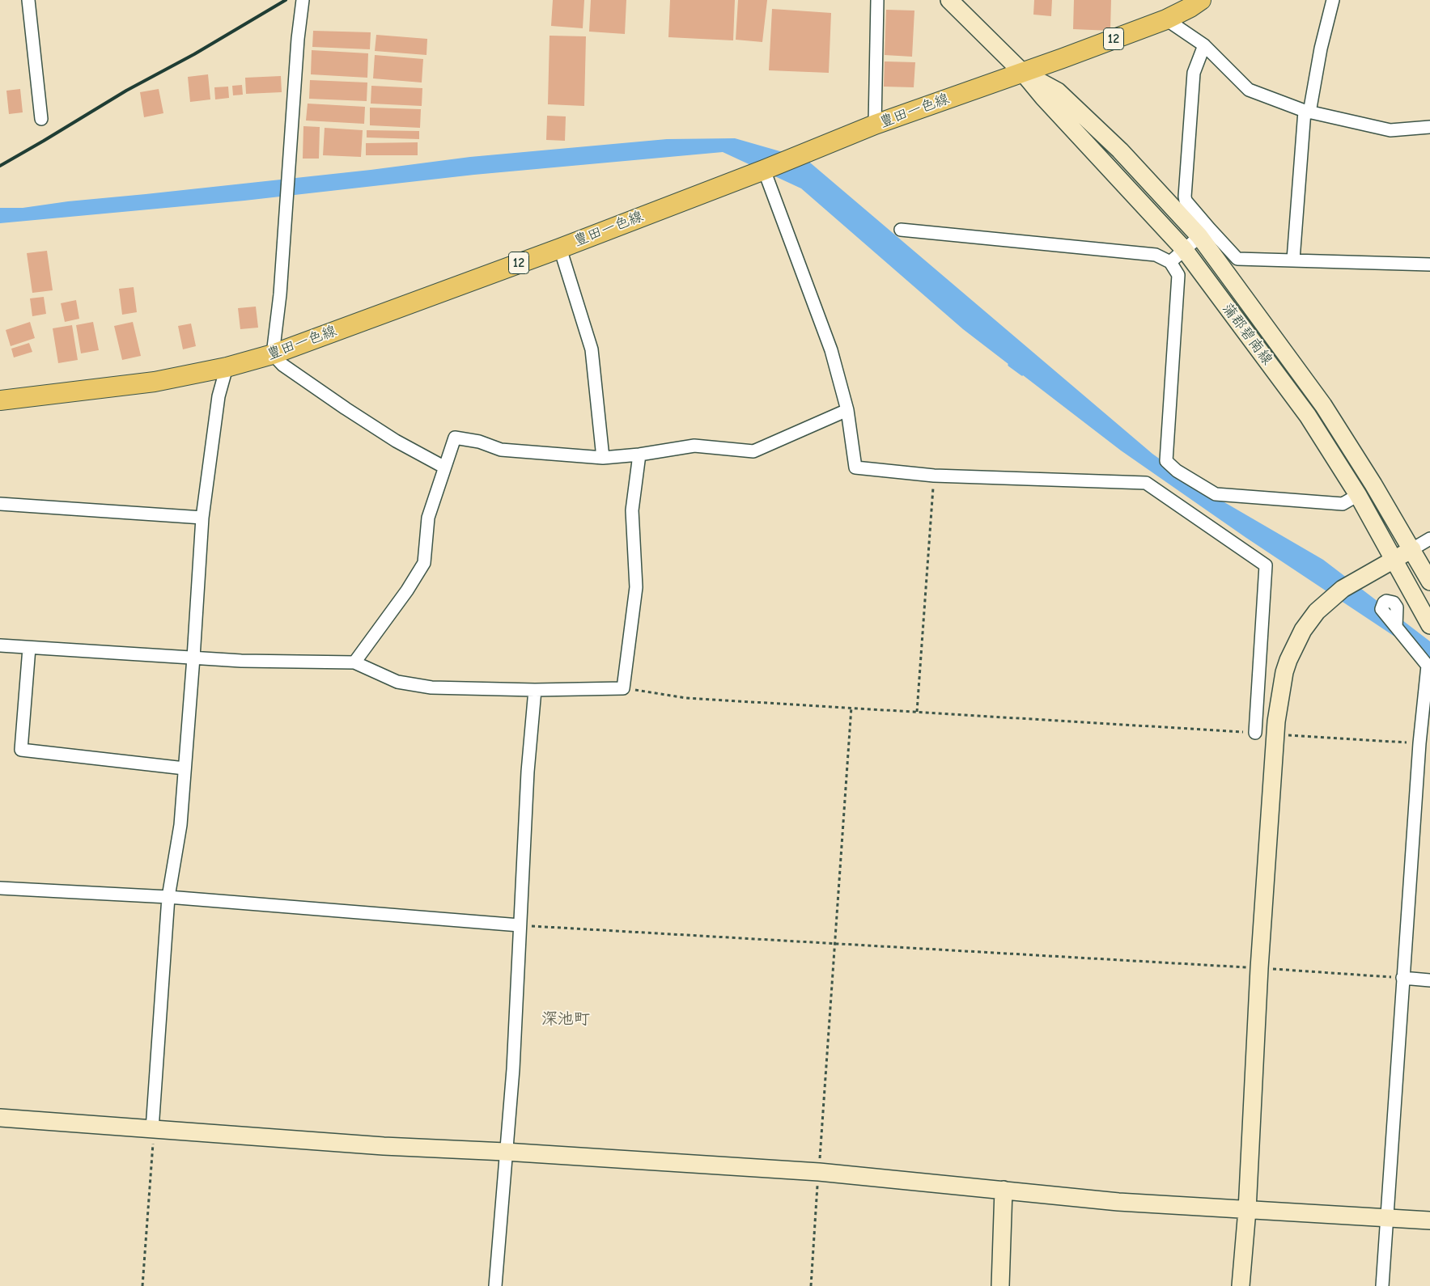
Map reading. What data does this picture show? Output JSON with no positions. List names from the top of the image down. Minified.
{"streets":{"main road":["12","豊田一色線"],"street":["蒲郡碧南線"]},"crossings":[["豊田一色線","蒲郡碧南線"]],"districts":["深池町"]}
